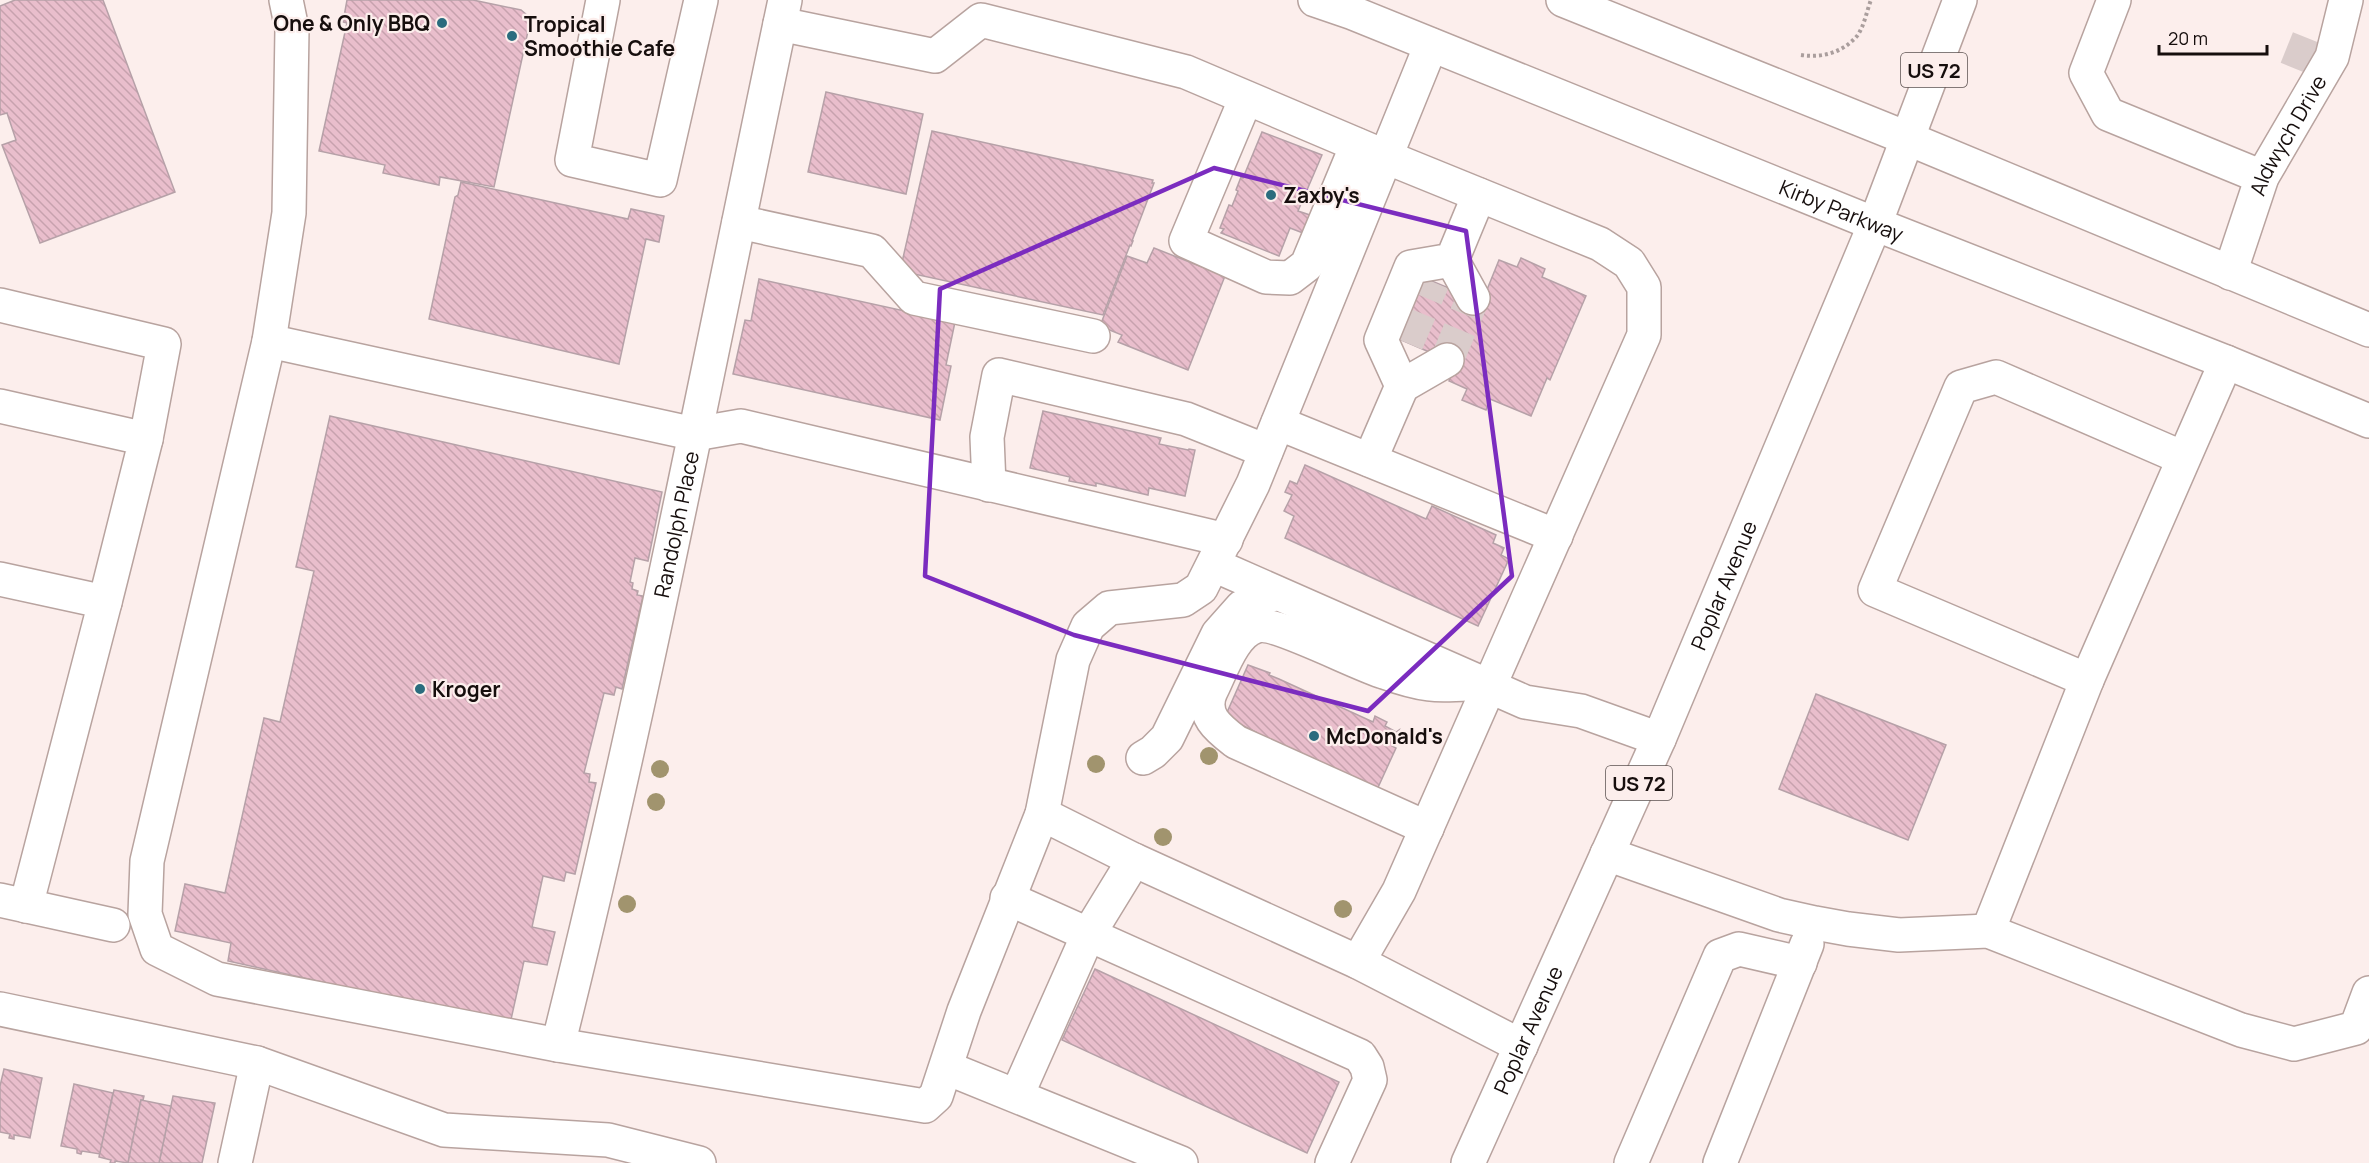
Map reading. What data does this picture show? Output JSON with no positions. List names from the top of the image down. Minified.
{"streets":{"main road":["US 72","Aldwych Drive","Kirby Parkway","Randolph Place","Poplar Avenue"]},"crossings":[["Kirby Parkway","Poplar Avenue"]],"places":["One & Only BBQ","Tropical Smoothie Cafe","Zaxby's","Kroger","McDonald's"],"scale_bar":"20 m"}
